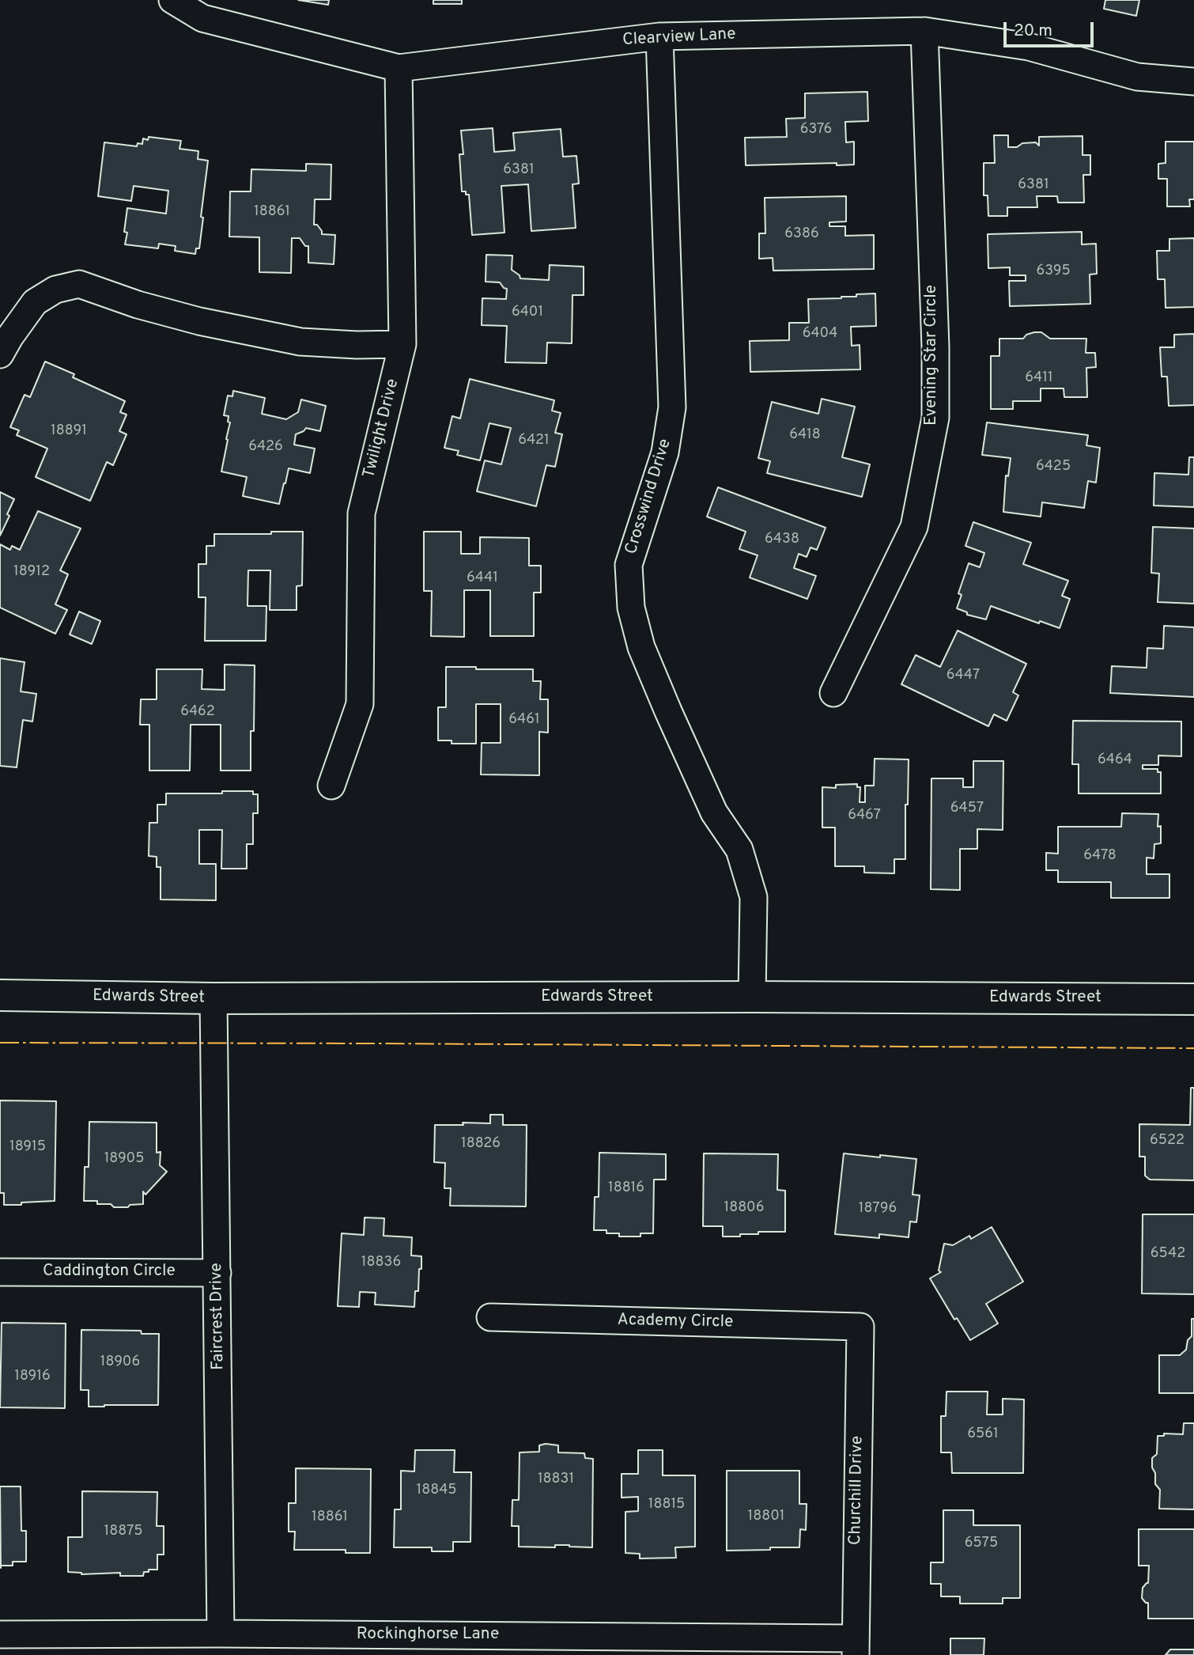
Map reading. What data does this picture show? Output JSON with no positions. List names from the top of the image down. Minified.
{"streets":{"main road":["Edwards Street"],"street":["Clearview Lane","Evening Star Circle","Twilight Drive","Crosswind Drive","Caddington Circle","Faircrest Drive","Academy Circle","Churchill Drive","Rockinghorse Lane"]},"crossings":[["Clearview Lane","Evening Star Circle"],["Clearview Lane","Twilight Drive"],["Clearview Lane","Crosswind Drive"],["Crosswind Drive","Edwards Street"],["Edwards Street","Faircrest Drive"],["Caddington Circle","Faircrest Drive"],["Faircrest Drive","Rockinghorse Lane"],["Academy Circle","Churchill Drive"],["Churchill Drive","Rockinghorse Lane"]],"house_numbers":["6376","6381","6381","18861","6386","6395","6401","6404","6411","18891","6418","6421","6426","6425","6438","18912","6441","6447","6462","6461","6464","6457","6467","6478","6522","18826","18915","18905","18816","18806","18796","6542","18836","18906","18916","6561","18831","18845","18815","18801","18861","18875","6575"],"scale_bar":"20 m"}
